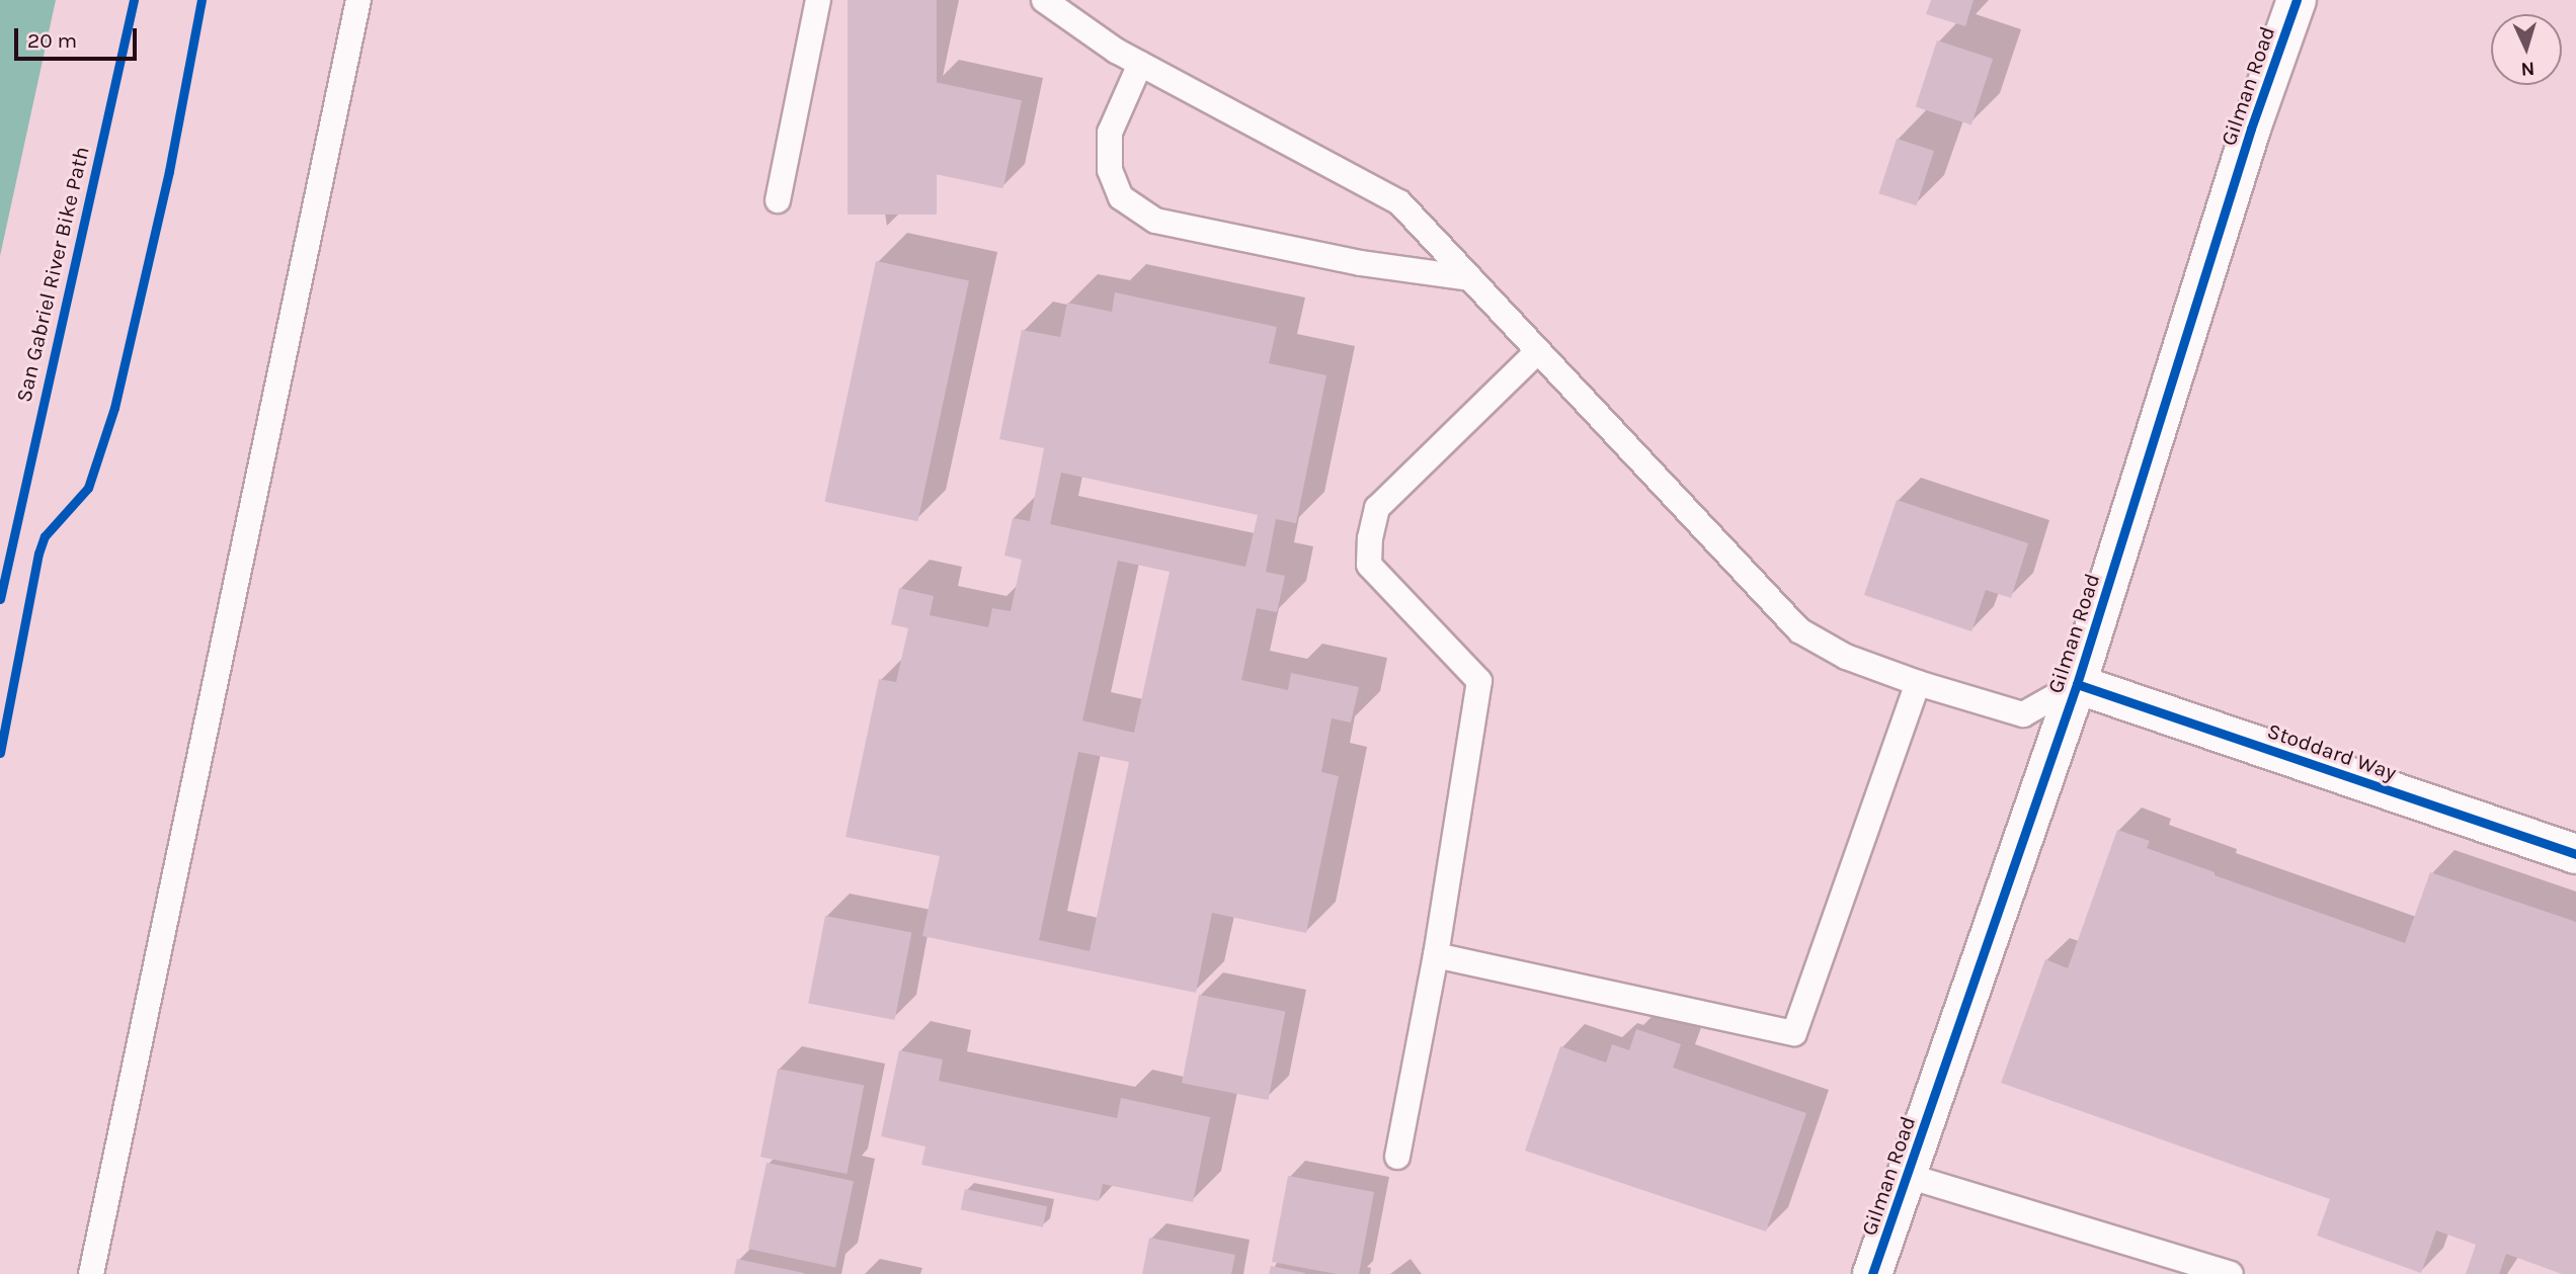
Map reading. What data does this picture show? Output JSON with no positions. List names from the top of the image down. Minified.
{"streets":{"street":["Gilman Road","Stoddard Way"],"cycle path":["San Gabriel River Bike Path"]},"crossings":[["Gilman Road","Stoddard Way"]],"scale_bar":"20 m","north":"bottom"}
